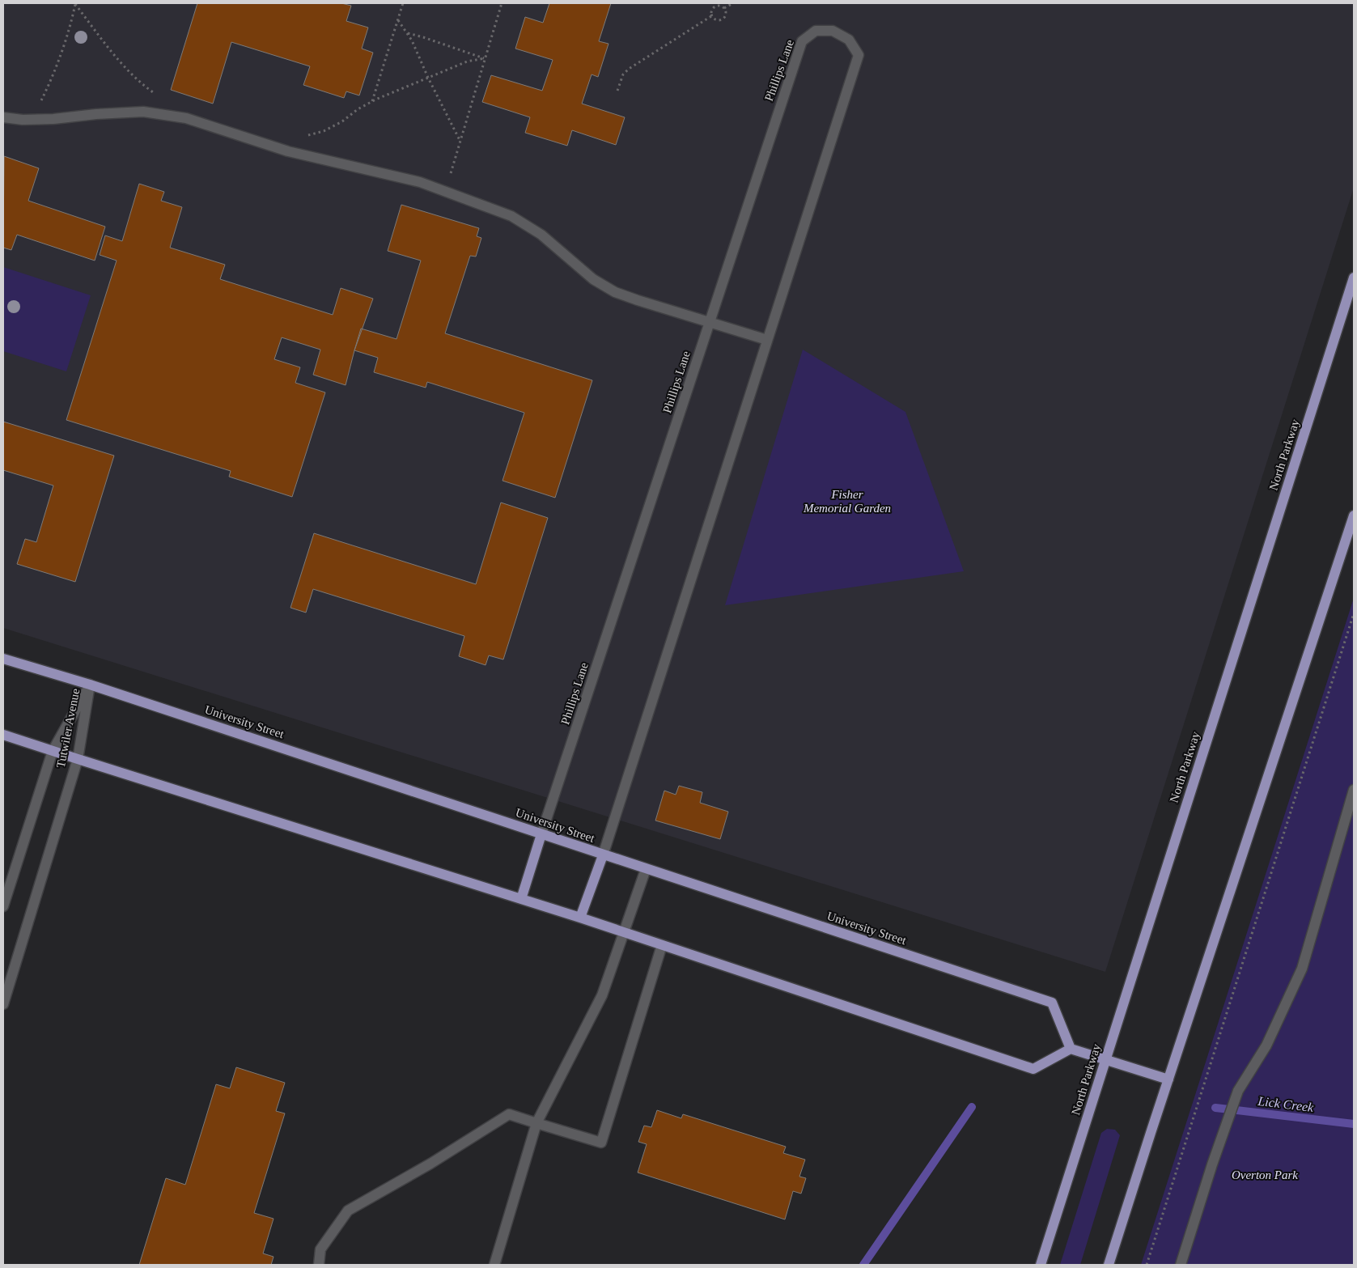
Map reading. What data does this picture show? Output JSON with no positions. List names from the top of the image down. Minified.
{"streets":{"main road":["North Parkway","University Street"],"street":["Phillips Lane","Tutwiler Avenue"]},"crossings":[["Phillips Lane","University Street"],["University Street","Tutwiler Avenue"]],"water":["Lick Creek"],"parks":["Fisher Memorial Garden","Overton Park"]}
